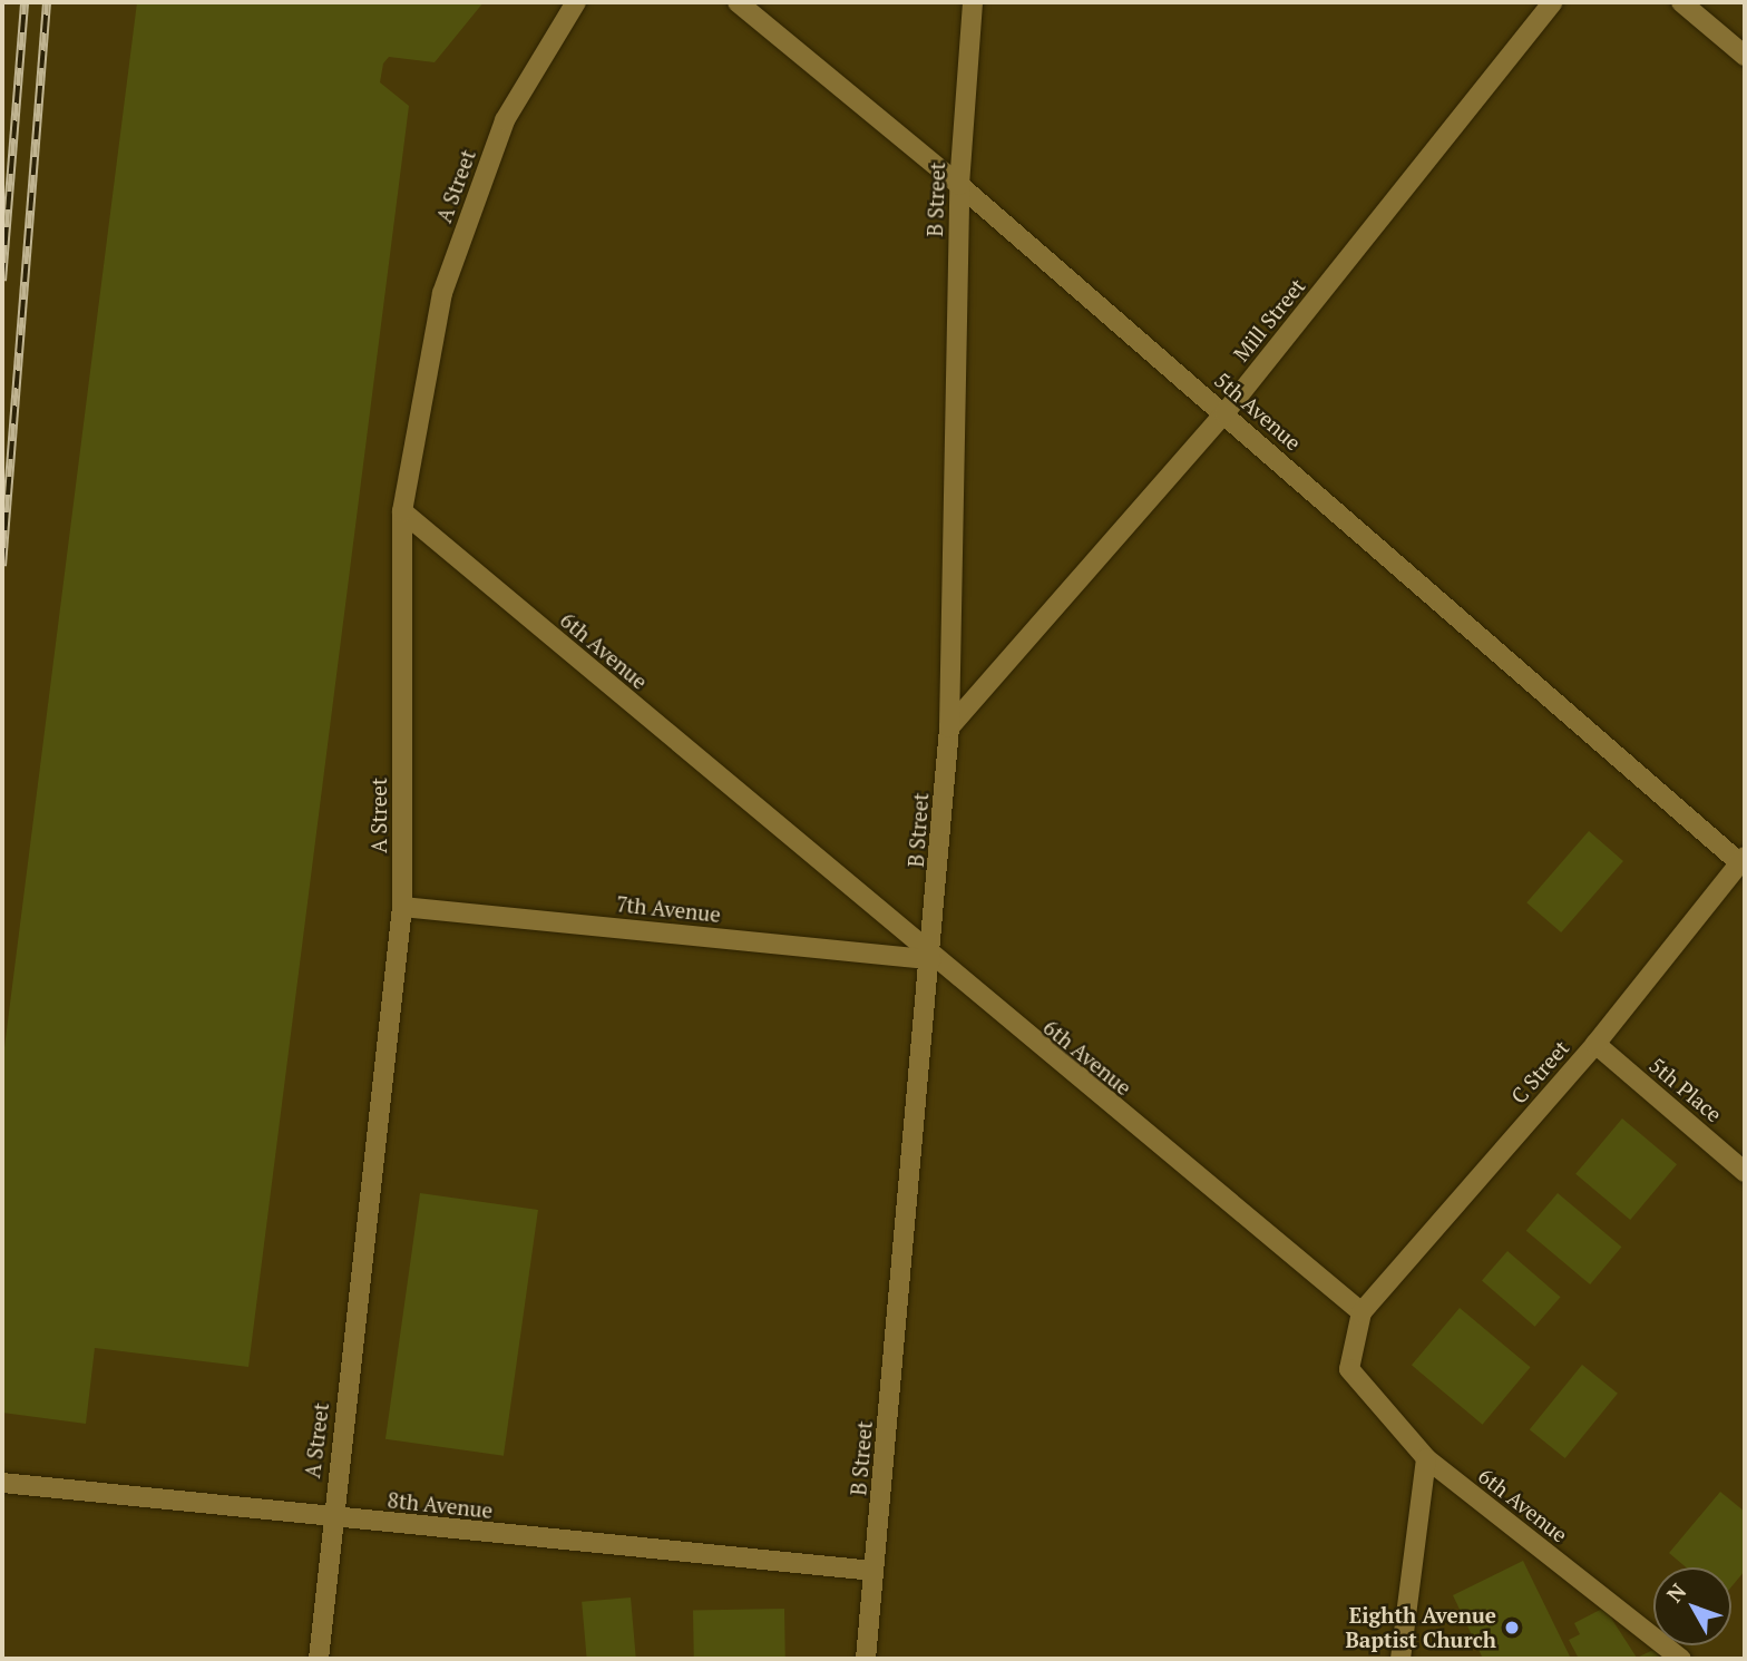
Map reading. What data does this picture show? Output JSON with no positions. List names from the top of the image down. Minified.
{"streets":{"street":["A Street","B Street","Mill Street","5th Avenue","6th Avenue","7th Avenue","C Street","5th Place","8th Avenue"]},"crossings":[["A Street","6th Avenue"],["A Street","7th Avenue"],["A Street","8th Avenue"],["B Street","Mill Street"],["B Street","5th Avenue"],["B Street","6th Avenue"],["B Street","7th Avenue"],["B Street","8th Avenue"],["Mill Street","5th Avenue"],["5th Avenue","C Street"],["6th Avenue","7th Avenue"],["6th Avenue","C Street"],["C Street","5th Place"]],"places":["Eighth Avenue Baptist Church"],"north":"top left"}
